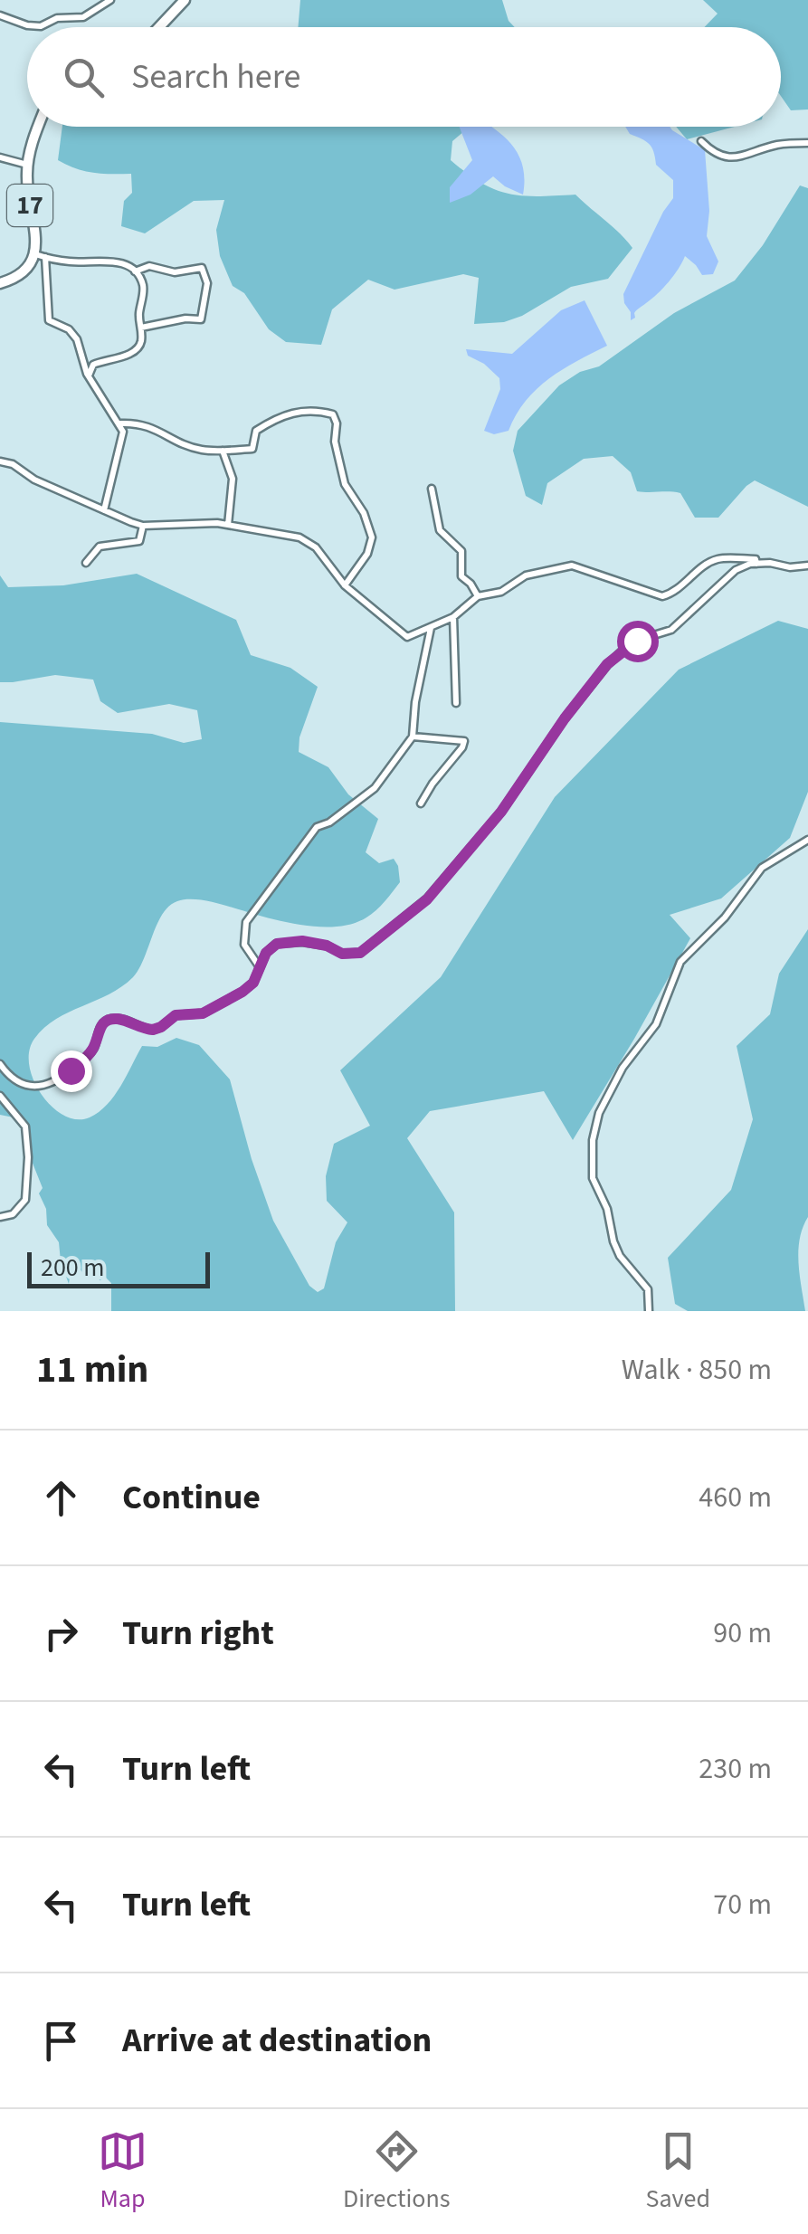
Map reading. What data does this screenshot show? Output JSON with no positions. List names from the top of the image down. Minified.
{"streets":{"main road":["17"]},"scale_bar":"200 m","page":{"search":"Search here","scale":"200 m","heading":["11 min","Walk · 850 m"],"list":[["Continue","460 m"],["Turn right","90 m"],["Turn left","230 m"],["Turn left","70 m"],"Arrive at destination"],"nav":["Map","Directions","Saved"]}}
